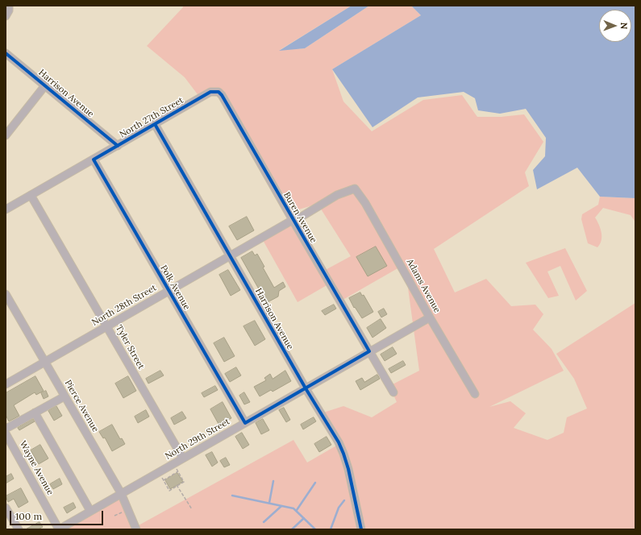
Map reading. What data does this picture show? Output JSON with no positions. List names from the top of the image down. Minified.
{"streets":{"street":["Harrison Avenue","North 27th Street","Buren Avenue","Adams Avenue","Polk Avenue","North 28th Street","Tyler Street","Pierce Avenue","North 29th Street","Wayne Avenue"]},"crossings":[["Harrison Avenue","North 27th Street"],["Harrison Avenue","North 28th Street"],["Harrison Avenue","North 29th Street"],["North 27th Street","Buren Avenue"],["North 27th Street","Polk Avenue"],["North 27th Street","Tyler Street"],["Buren Avenue","North 28th Street"],["Buren Avenue","North 29th Street"],["Adams Avenue","North 28th Street"],["Adams Avenue","North 29th Street"],["Polk Avenue","North 28th Street"],["Polk Avenue","North 29th Street"],["North 28th Street","Tyler Street"],["North 28th Street","Pierce Avenue"],["Tyler Street","North 29th Street"],["Pierce Avenue","North 29th Street"],["North 29th Street","Wayne Avenue"]],"scale_bar":"100 m","north":"right"}
